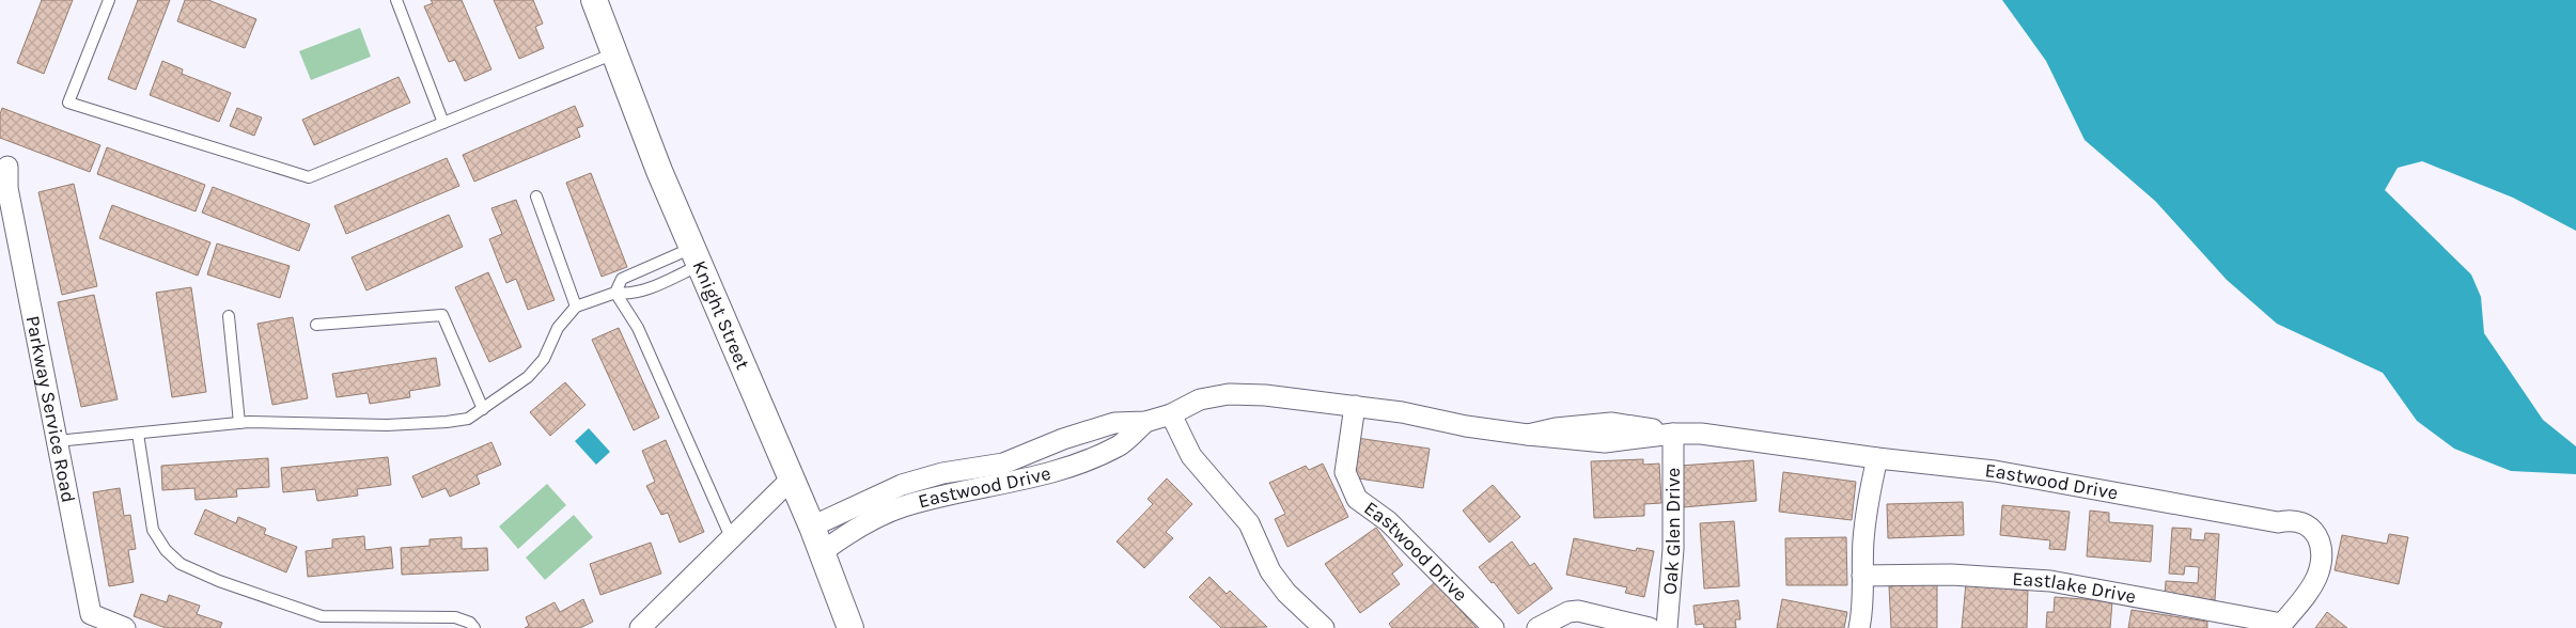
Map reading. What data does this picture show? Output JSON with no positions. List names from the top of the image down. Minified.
{"streets":{"street":["Knight Street","Parkway Service Road","Eastwood Drive","Oak Glen Drive","Eastlake Drive"]},"crossings":[["Knight Street","Eastwood Drive"],["Eastwood Drive","Oak Glen Drive"],["Eastwood Drive","Eastlake Drive"]]}
